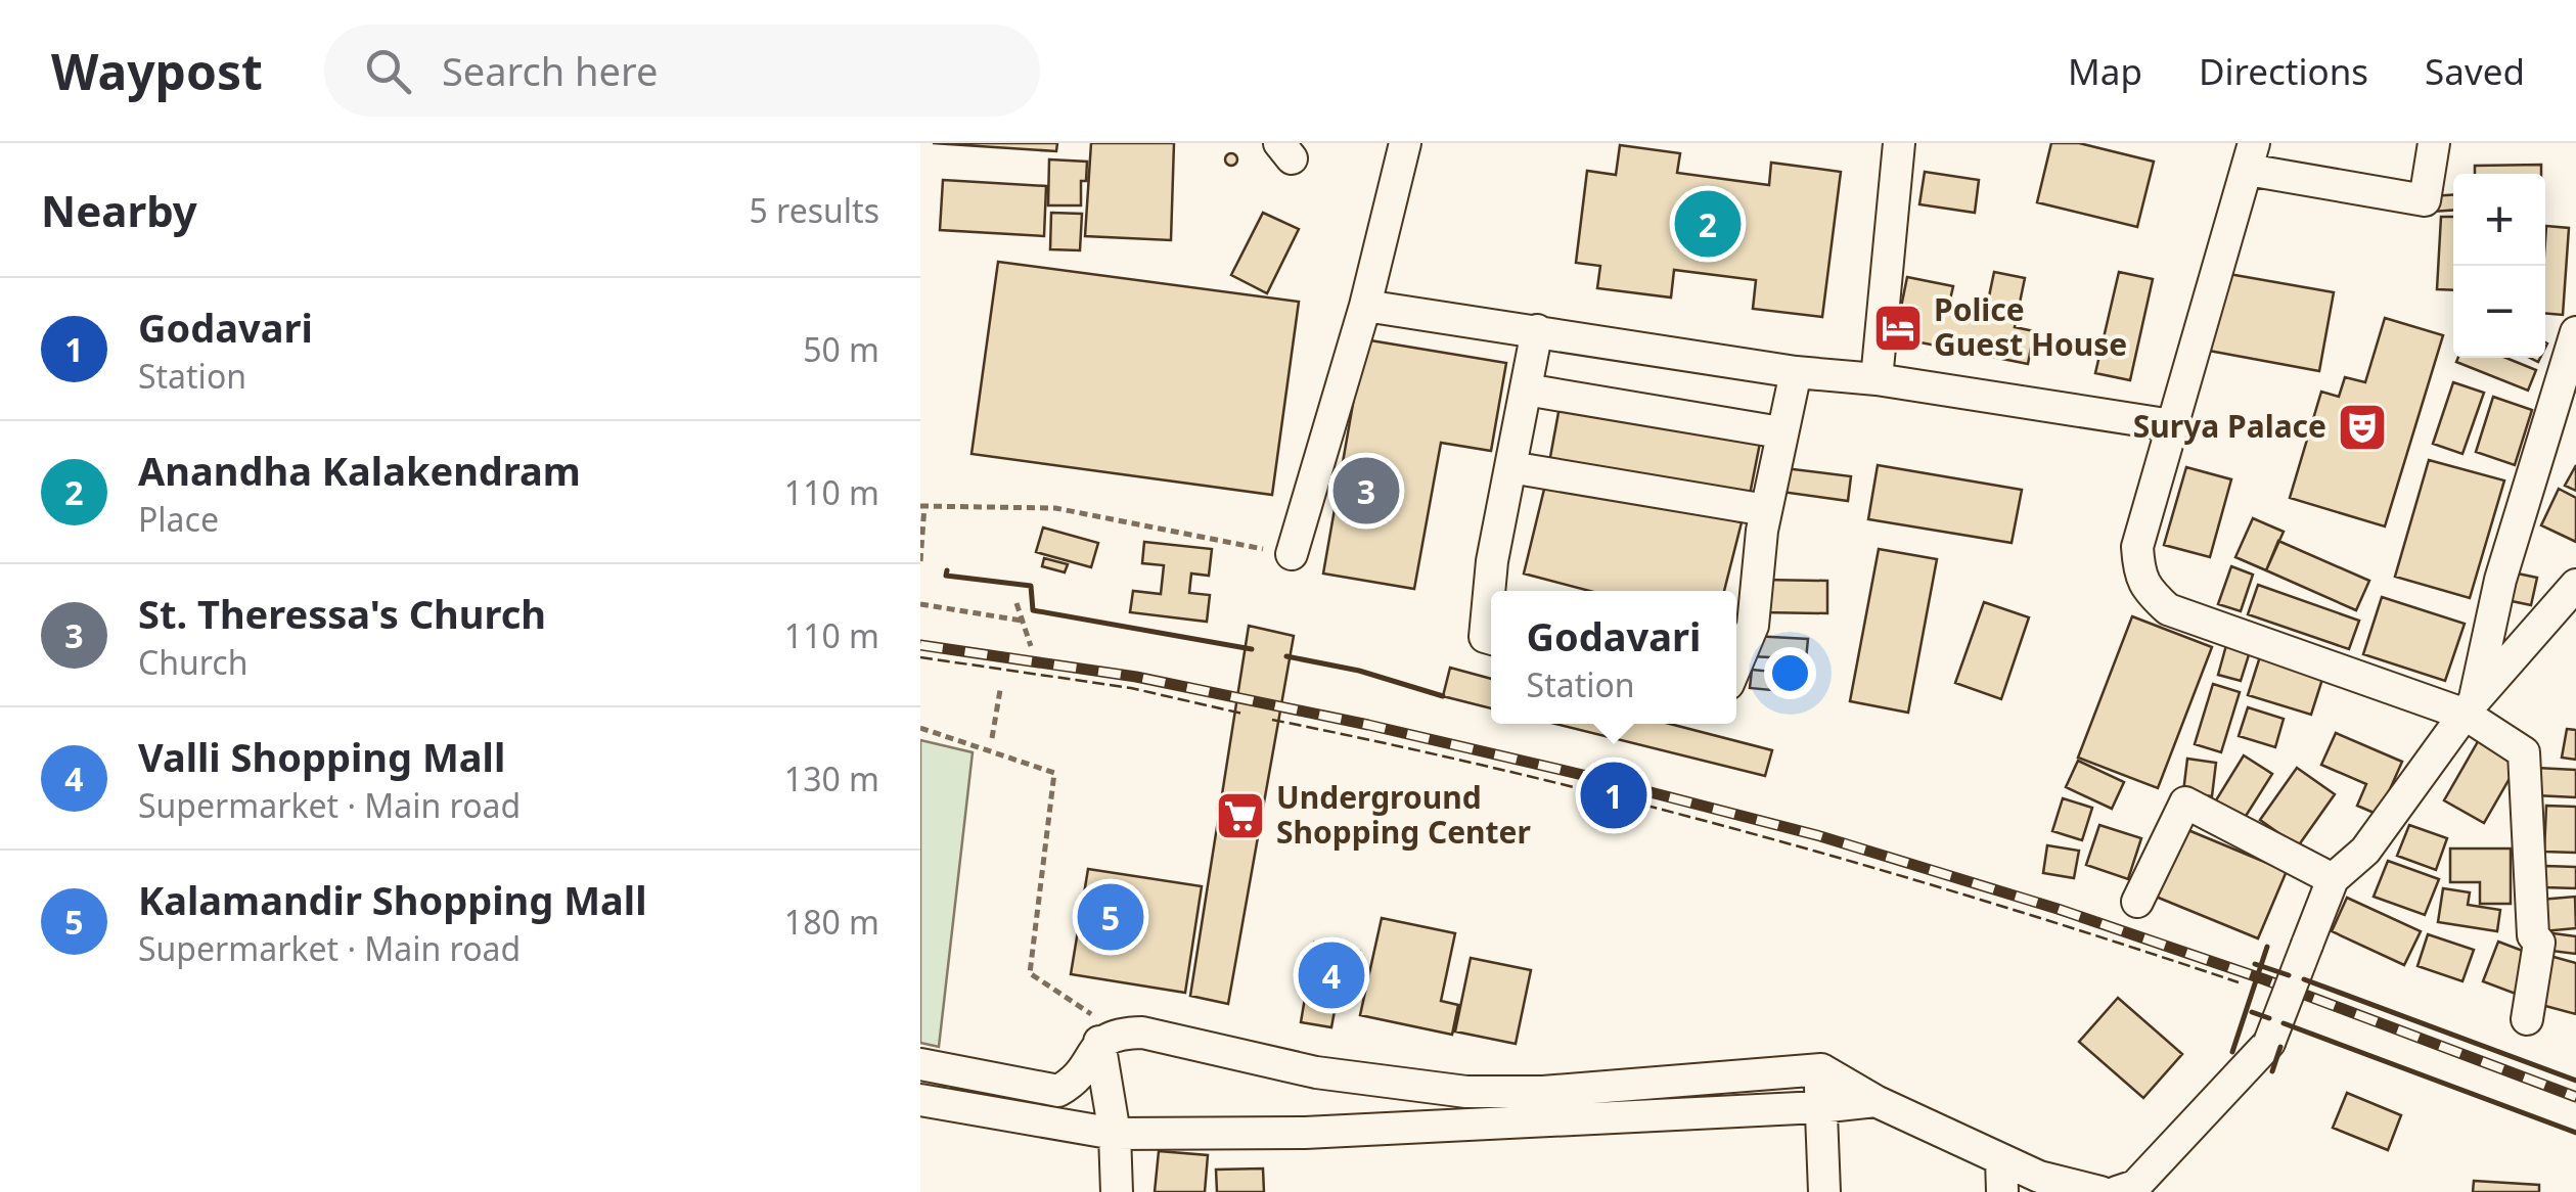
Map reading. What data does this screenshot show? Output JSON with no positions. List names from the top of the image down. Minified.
{"places":{"hotel":["Police Guest House"],"theatre":["Surya Palace"],"supermarket":["Underground Shopping Center"]},"page":{"header":"Waypost","search":"Search here","nav":["Map","Directions","Saved"],"heading":["Nearby","5 results"],"map_buttons":["+","−"],"pins":["2","3","1","5","4"],"list":[{"mark":"1","name":"Godavari","note":"Station","value":"50 m"},{"mark":"2","name":"Anandha Kalakendram","note":"Place","value":"110 m"},{"mark":"3","name":"St. Theressa's Church","note":"Church","value":"110 m"},{"mark":"4","name":"Valli Shopping Mall","note":"Supermarket · Main road","value":"130 m"},{"mark":"5","name":"Kalamandir Shopping Mall","note":"Supermarket · Main road","value":"180 m"}],"popup":["Godavari","Station"]}}
